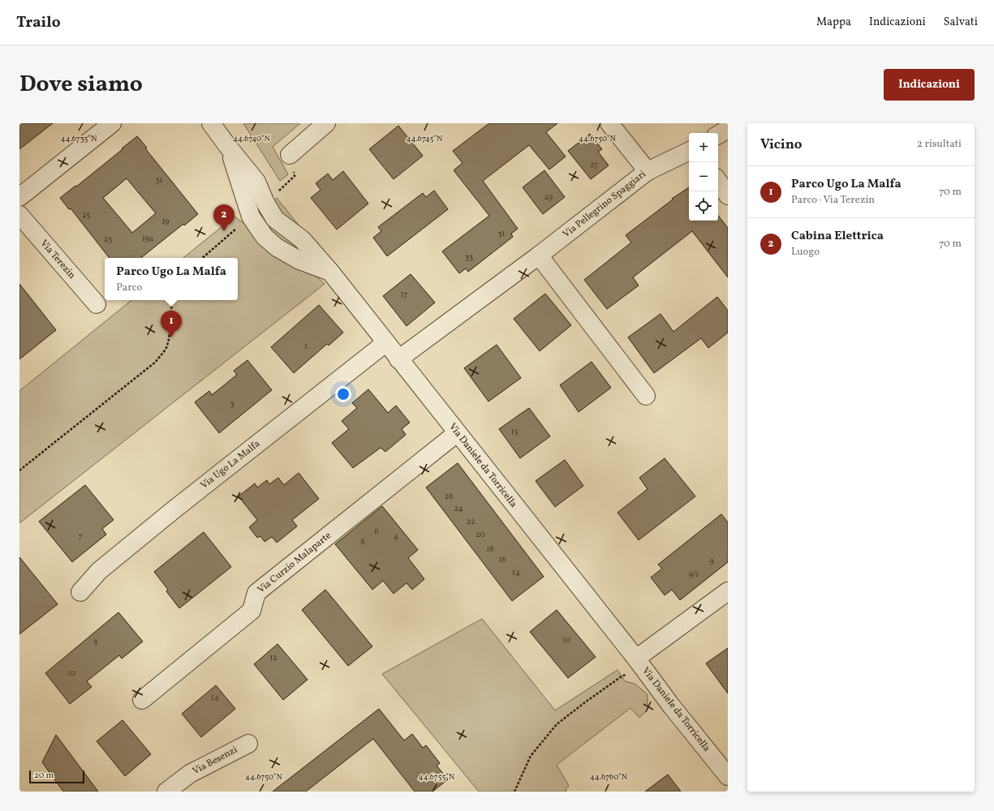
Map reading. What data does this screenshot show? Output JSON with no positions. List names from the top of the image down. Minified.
{"streets":{"street":["Via Pellegrino Spaggiari","Via Terezin","Via Ugo La Malfa","Via Daniele da Torricella","Via Curzio Malaparte","Via Besenzi"]},"crossings":[["Via Pellegrino Spaggiari","Via Daniele da Torricella"],["Via Ugo La Malfa","Via Daniele da Torricella"],["Via Daniele da Torricella","Via Curzio Malaparte"]],"house_numbers":["27","31","29","25","19","31","19a","23","33","17","1","3","15","26","24","22","6","20","7","4","8","18","16","9","14","9/1","10","8","12","10","14"],"scale_bar":"20 m","page":{"header":"Trailo","nav":["Mappa","Indicazioni","Salvati"],"title":"Dove siamo","buttons":"Indicazioni","heading":["Vicino","2 risultati"],"map_buttons":["+","−"],"list":[{"mark":"1","name":"Parco Ugo La Malfa","note":"Parco · Via Terezin","value":"70 m"},{"mark":"2","name":"Cabina Elettrica","note":"Luogo","value":"70 m"}],"pins":["2","1"],"popup":["Parco Ugo La Malfa","Parco"],"scale":"20 m"},"coordinates":["44.6735°N","44.6740°N","44.6745°N","44.6750°N","44.6755°N","44.6760°N"]}
